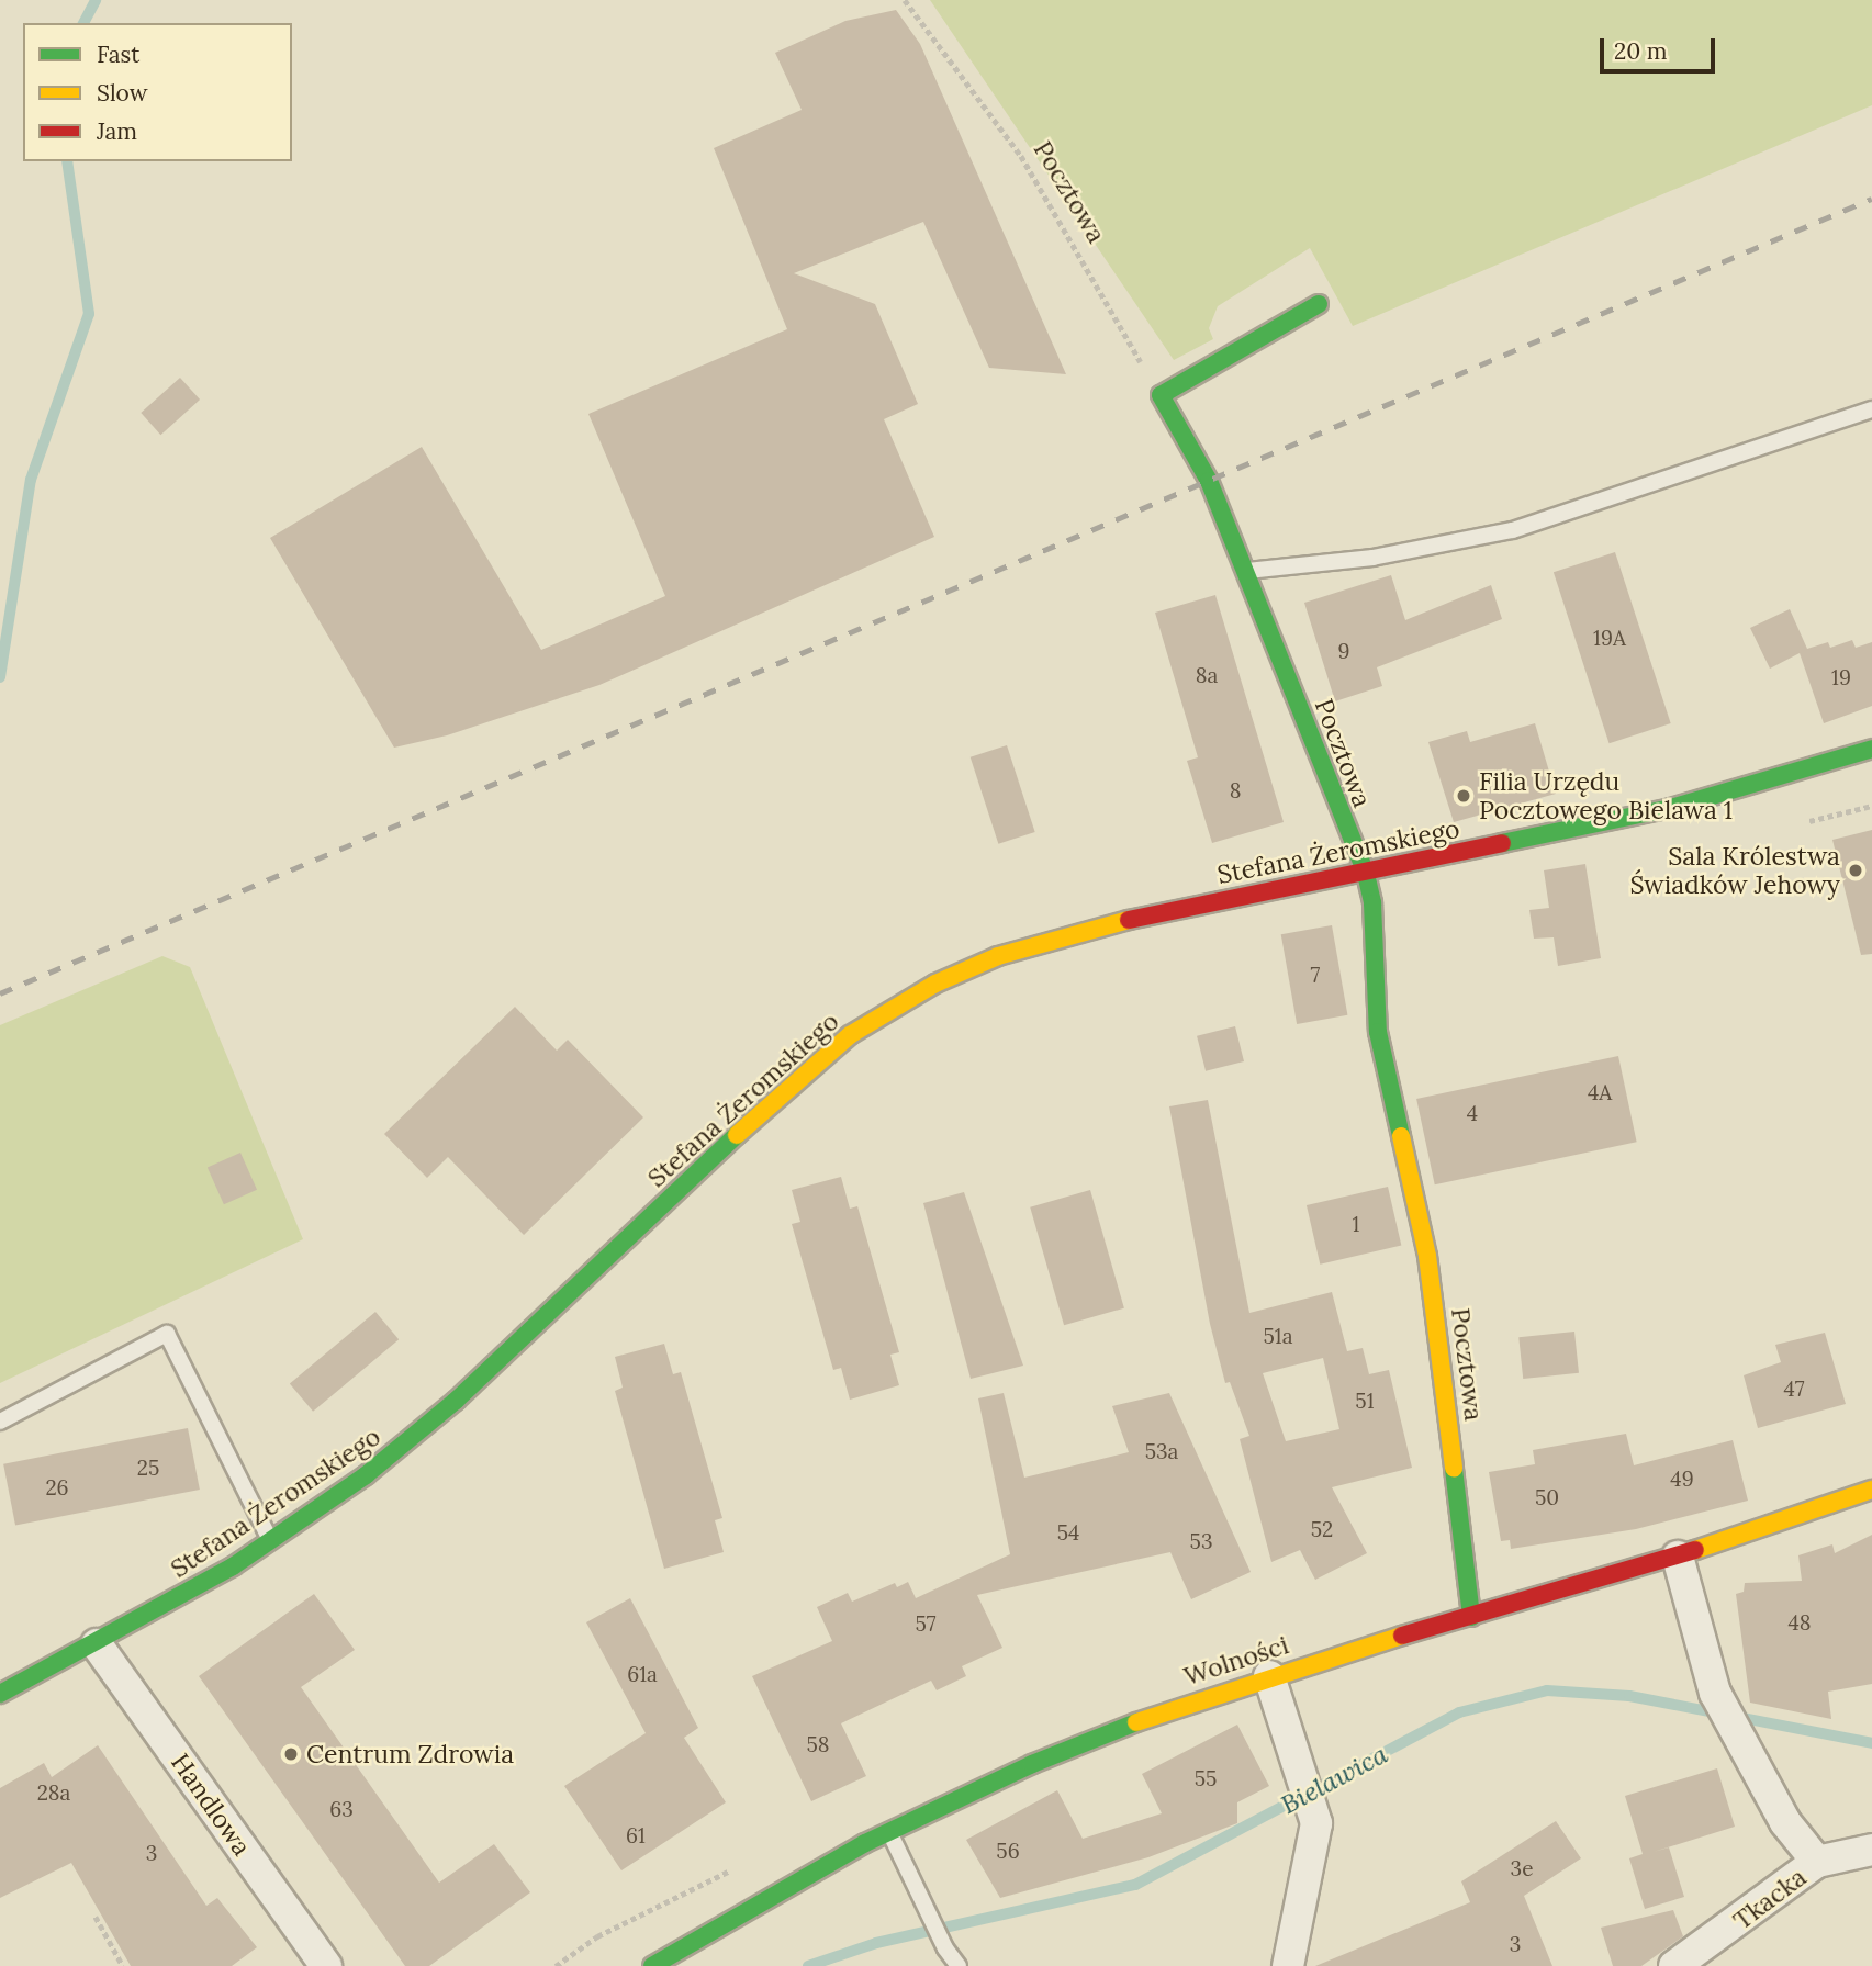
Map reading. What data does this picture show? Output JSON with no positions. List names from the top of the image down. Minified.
{"streets":{"street":["Pocztowa","Stefana Żeromskiego","Wolności","Handlowa","Tkacka"]},"crossings":[["Pocztowa","Stefana Żeromskiego"],["Pocztowa","Wolności"],["Stefana Żeromskiego","Handlowa"]],"water":["Bielawica"],"places":["Filia Urzędu Pocztowego Bielawa 1","Sala Królestwa Świadków Jehowy","Centrum Zdrowia"],"house_numbers":["19A","9","8a","19","8","7","4A","4","1","51a","47","51","53a","25","49","26","50","52","54","53","48","57","61a","58","55","28a","63","61","56","3","3e","3"],"legend":["Fast","Slow","Jam"],"scale_bar":"20 m"}
